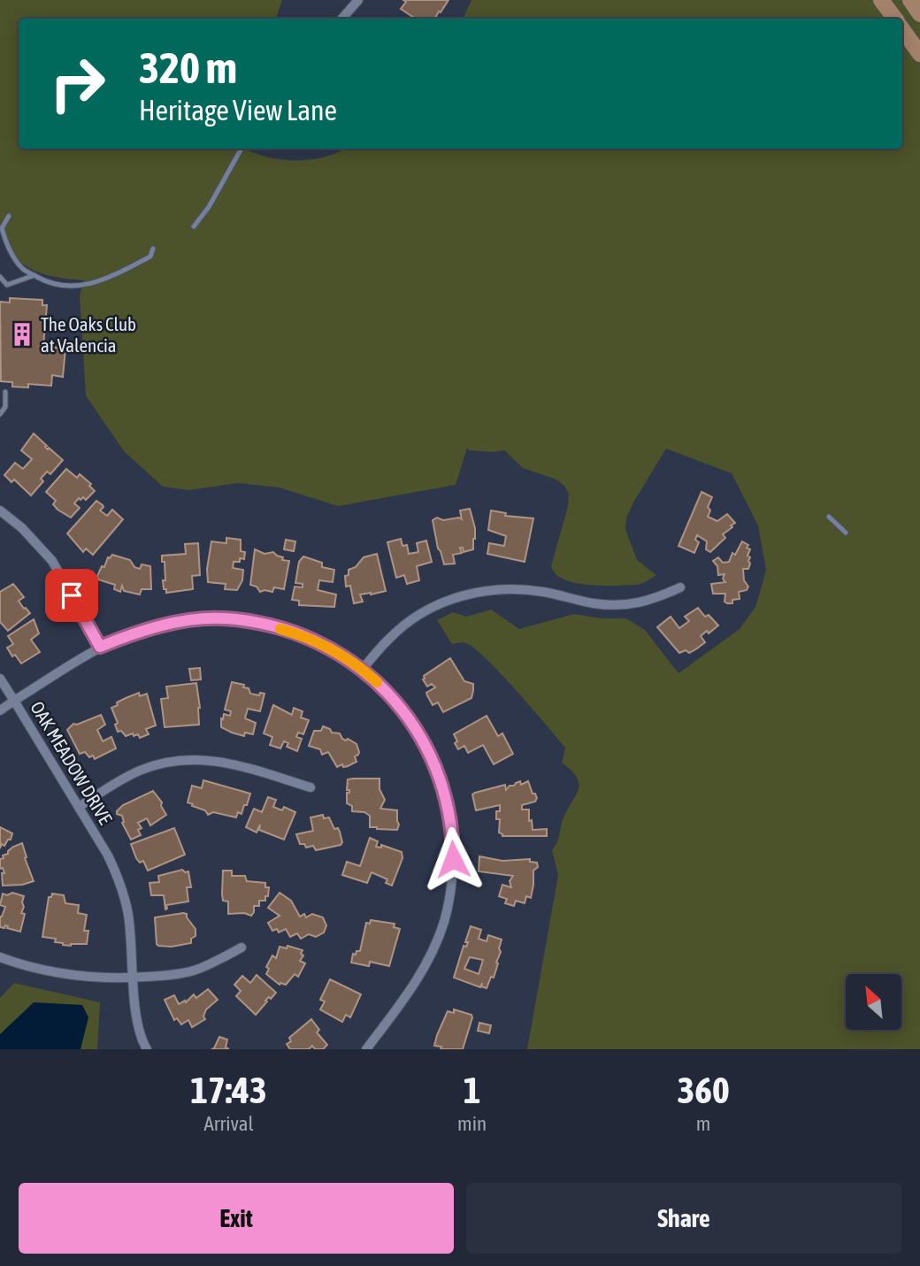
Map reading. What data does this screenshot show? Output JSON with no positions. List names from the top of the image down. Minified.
{"streets":{"street":["OAK MEADOW DRIVE"]},"places":{"building":["The Oaks Club at Valencia"]},"north":"top left","page":{"turn":["320 m","Heritage View Lane"],"eta":["17:43","Arrival","1","min","360","m"],"buttons":["Exit","Share"]}}
